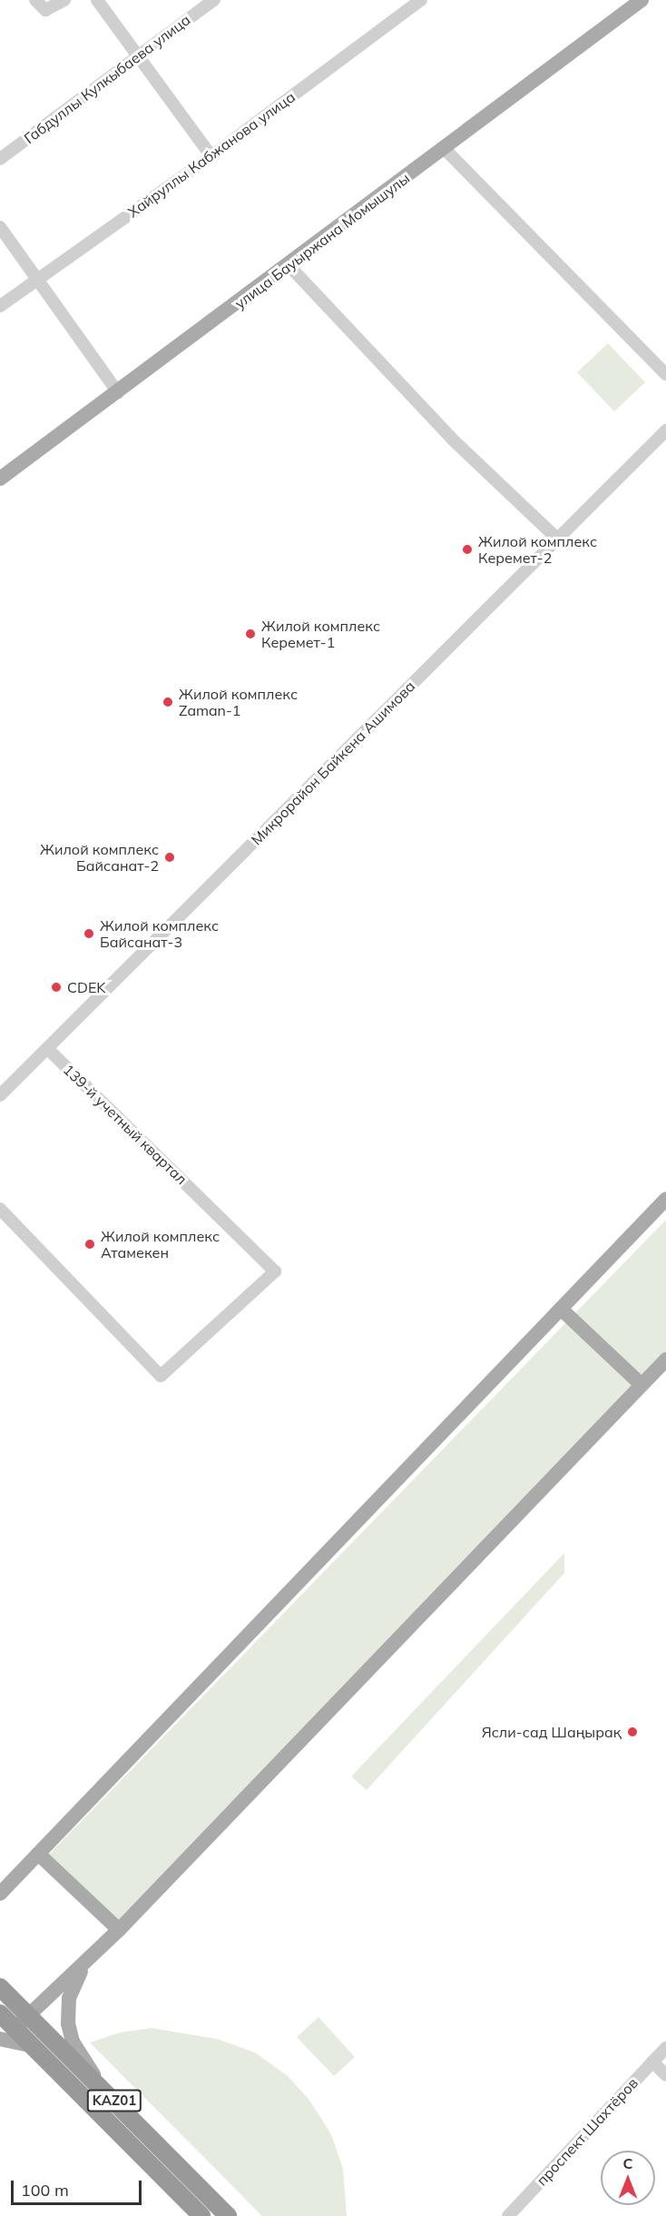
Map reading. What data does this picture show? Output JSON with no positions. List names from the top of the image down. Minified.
{"streets":{"highway":["KАZ01"],"main road":["улица Бауыржана Момышулы"],"street":["Габдуллы Кулкыбаева улица","Хайруллы Кабжанова улица","Микрорайон Байкена Ашимова","139-й учетный квартал","проспект Шахтёров"]},"crossings":[["Микрорайон Байкена Ашимова","139-й учетный квартал"]],"places":["Жилой комплекс Керемет-2","Жилой комплекс Керемет-1","Жилой комплекс Zaman-1","Жилой комплекс Байсанат-2","Жилой комплекс Байсанат-3","CDEK","Жилой комплекс Атамекен","Ясли-сад Шаңырақ"],"scale_bar":"100 m","north":"top"}
